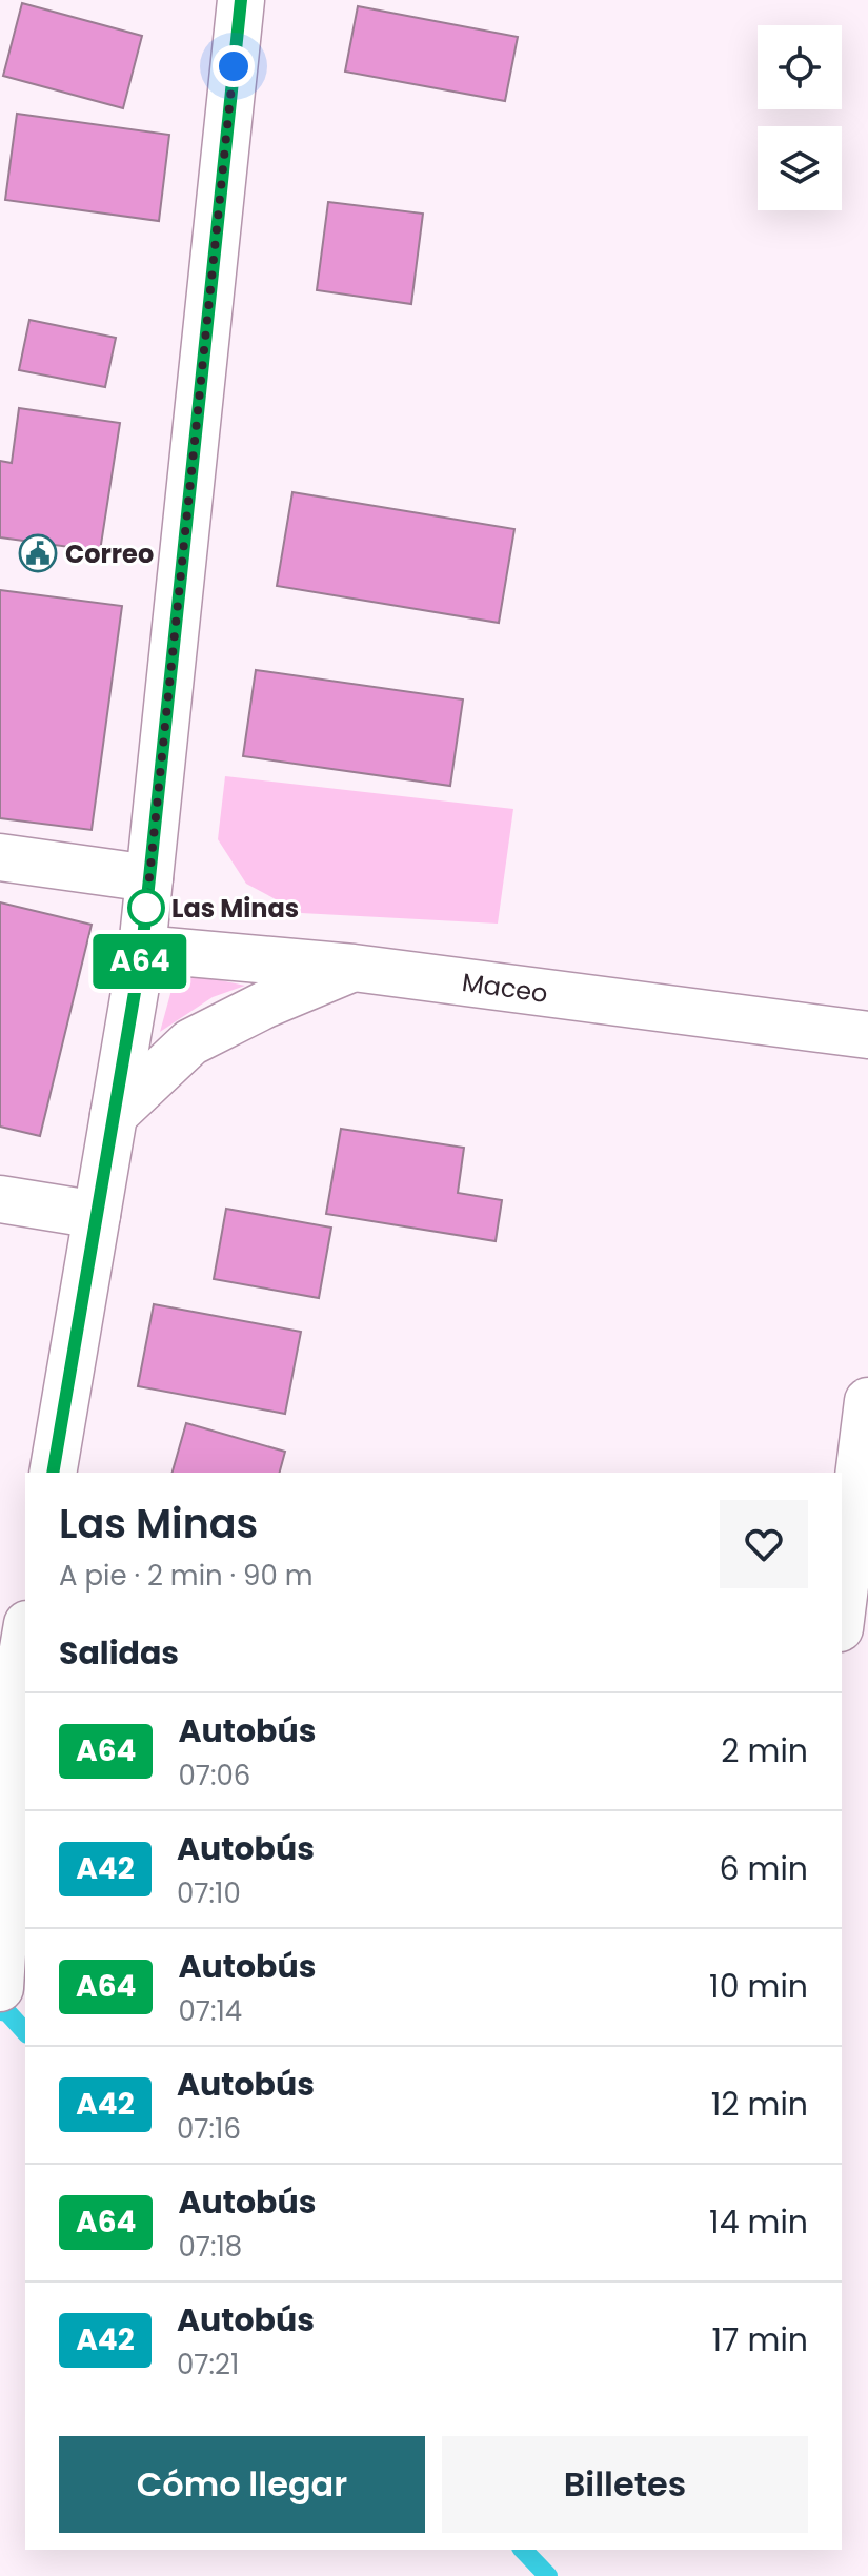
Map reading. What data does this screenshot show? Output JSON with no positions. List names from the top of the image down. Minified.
{"streets":{"main road":["Maceo"]},"places":{"public building":["Correo"],"other":["Las Minas"]},"lines":["bus line A64"],"page":{"on_map":"A64","heading":[["Las Minas","A pie · 2 min · 90 m"],"Salidas"],"list":[{"mark":"A64","name":"Autobús","note":"07:06","value":"2 min"},{"mark":"A42","name":"Autobús","note":"07:10","value":"6 min"},{"mark":"A64","name":"Autobús","note":"07:14","value":"10 min"},{"mark":"A42","name":"Autobús","note":"07:16","value":"12 min"},{"mark":"A64","name":"Autobús","note":"07:18","value":"14 min"},{"mark":"A42","name":"Autobús","note":"07:21","value":"17 min"}],"buttons":["Cómo llegar","Billetes"]}}
